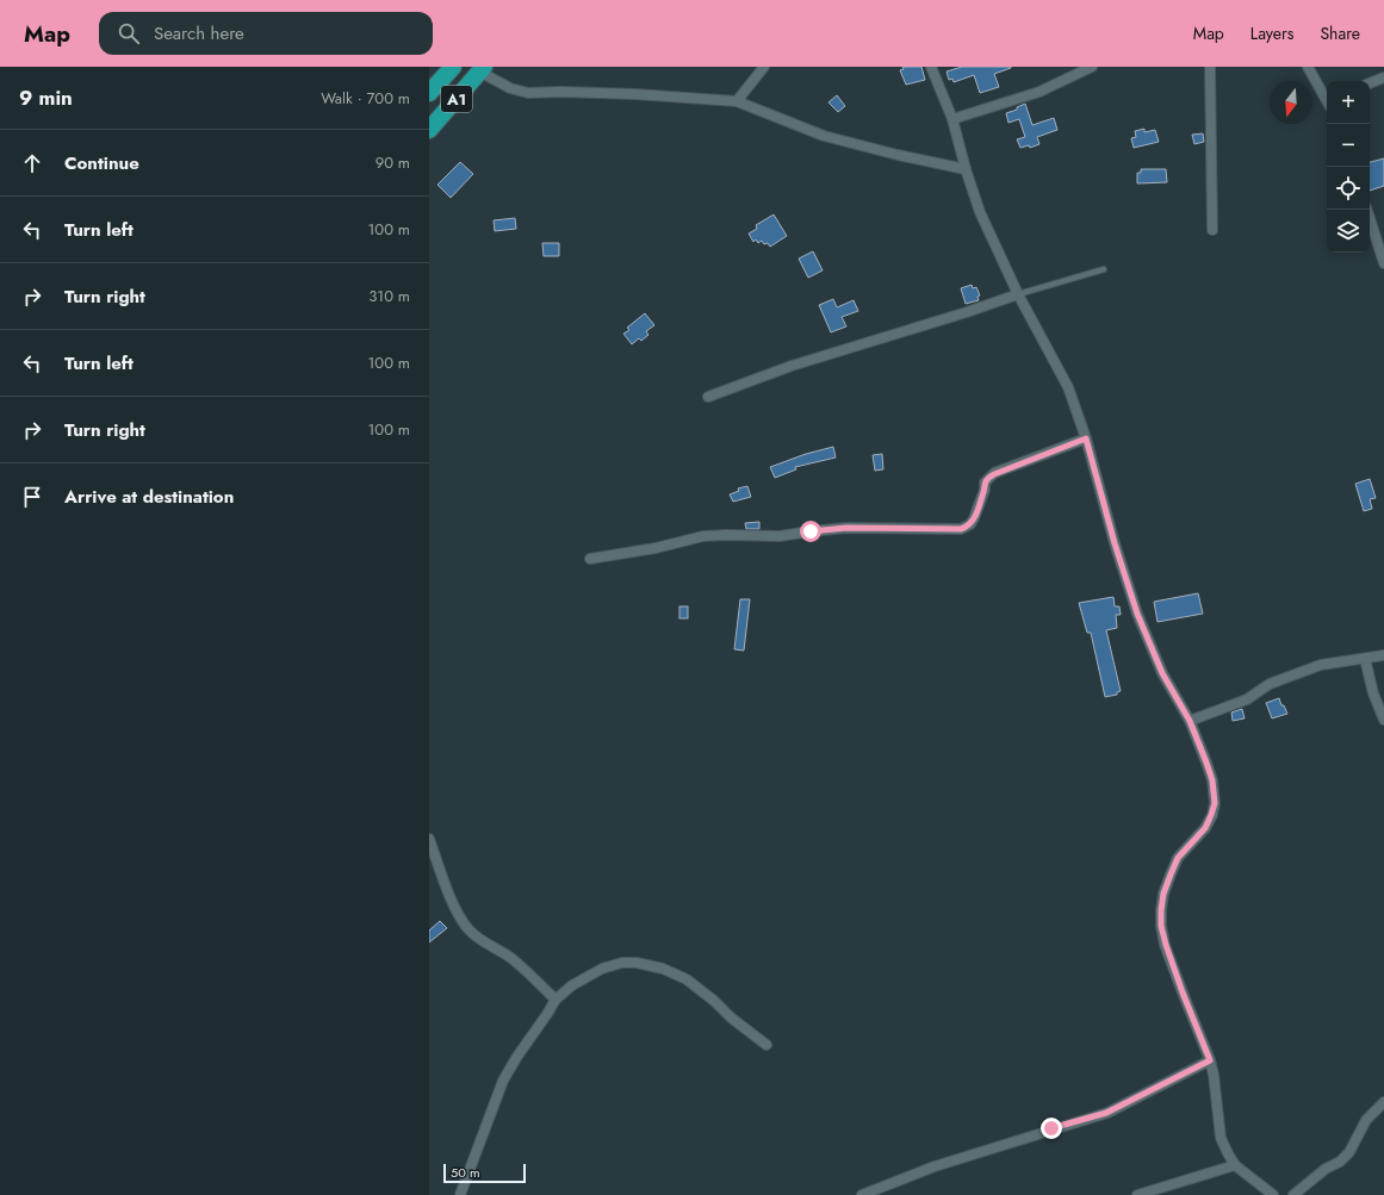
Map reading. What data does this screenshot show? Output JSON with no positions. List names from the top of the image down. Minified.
{"streets":{"highway":["A1"]},"scale_bar":"50 m","north":"bottom","page":{"header":"Map","search":"Search here","nav":["Map","Layers","Share"],"heading":["9 min","Walk · 700 m"],"map_buttons":["+","−"],"list":[["Continue","90 m"],["Turn left","100 m"],["Turn right","310 m"],["Turn left","100 m"],["Turn right","100 m"],"Arrive at destination"],"scale":"50 m"}}
